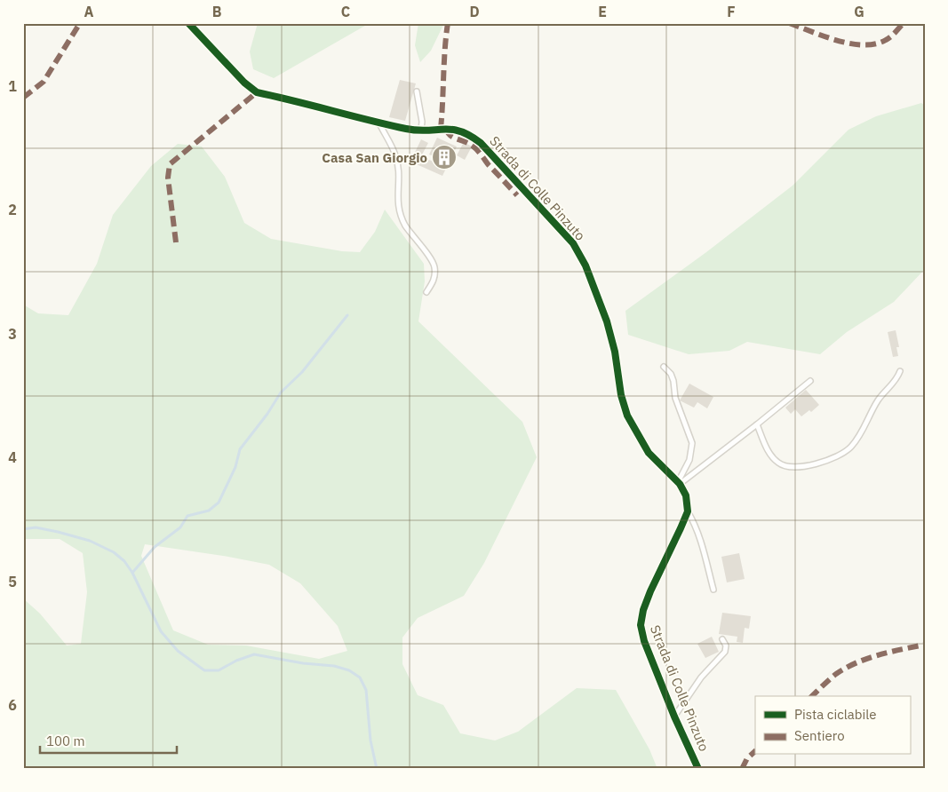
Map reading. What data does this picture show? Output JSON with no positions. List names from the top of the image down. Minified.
{"streets":{"lane":["Strada di Colle Pinzuto"]},"places":{"building":["Casa San Giorgio"]},"legend":["Pista ciclabile","Sentiero"],"scale_bar":"100 m","grid":{"columns":["A","B","C","D","E","F","G"],"rows":["1","2","3","4","5","6"]}}
